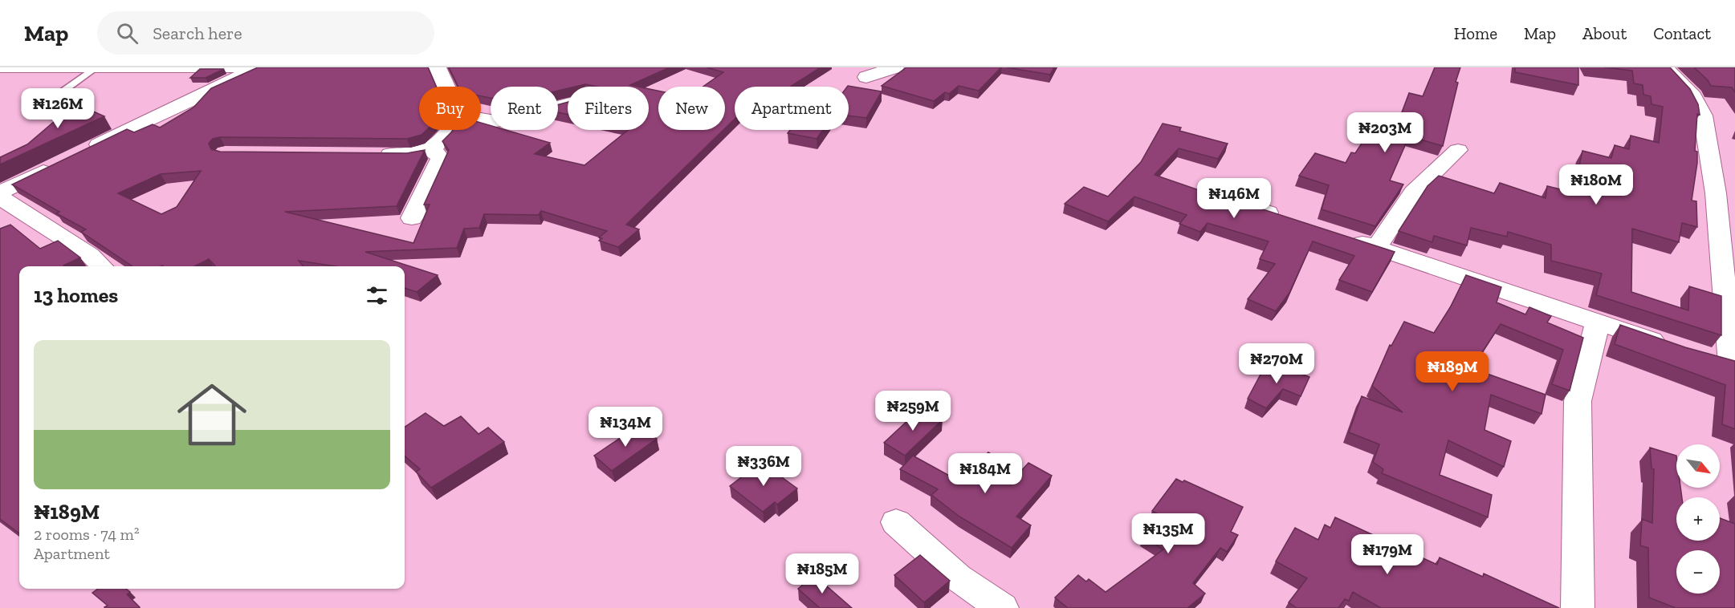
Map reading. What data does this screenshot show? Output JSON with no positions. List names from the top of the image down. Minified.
{"north":"bottom right","page":{"header":"Map","search":"Search here","nav":["Home","Map","About","Contact"],"chip":["Buy","Rent","Filters","New","Apartment"],"price":["₦126M","₦203M","₦180M","₦146M","₦270M","₦189M","₦259M","₦134M","₦336M","₦184M","₦135M","₦179M","₦185M"],"heading":"13 homes","list":[{"name":"₦189M","note":"2 rooms · 74 m² · Apartment"}],"map_buttons":["+","−"]}}
